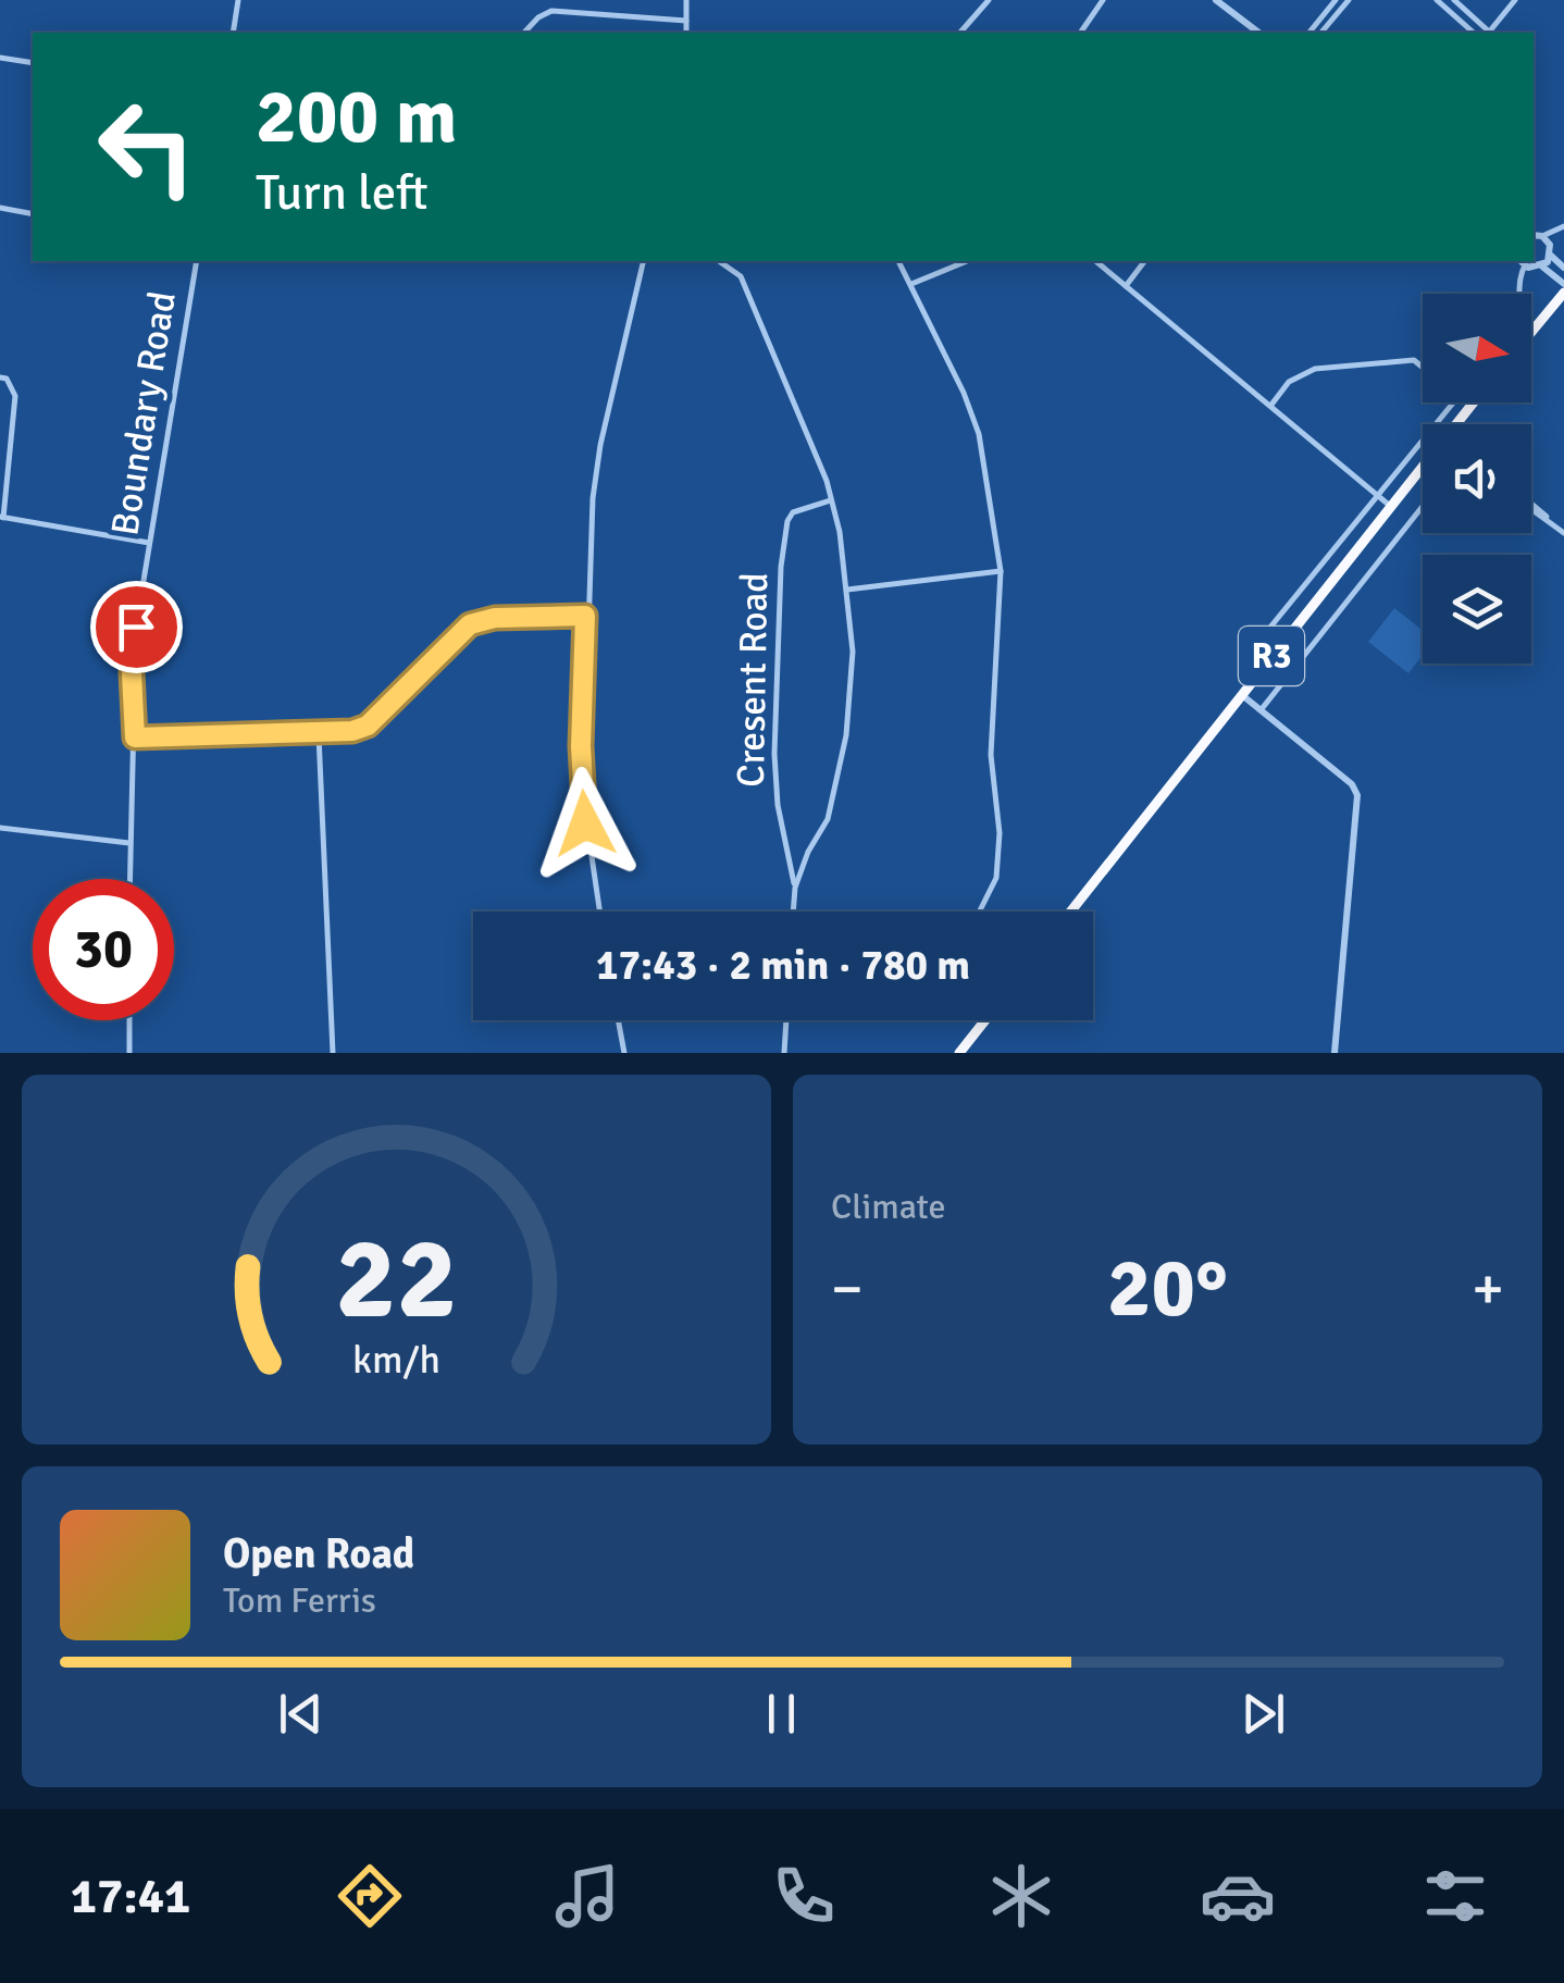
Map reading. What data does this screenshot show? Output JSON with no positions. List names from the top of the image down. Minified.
{"streets":{"highway":["R3"],"street":["Boundary Road","Cresent Road"]},"north":"right","page":{"turn":["200 m","Turn left"],"limit":"30","trip":"17:43 · 2 min · 780 m","tile":"Climate","heat":["−","20°","+"],"song":["Open Road","Tom Ferris"],"tabs":"17:41","gauge":["22","km/h"]}}
